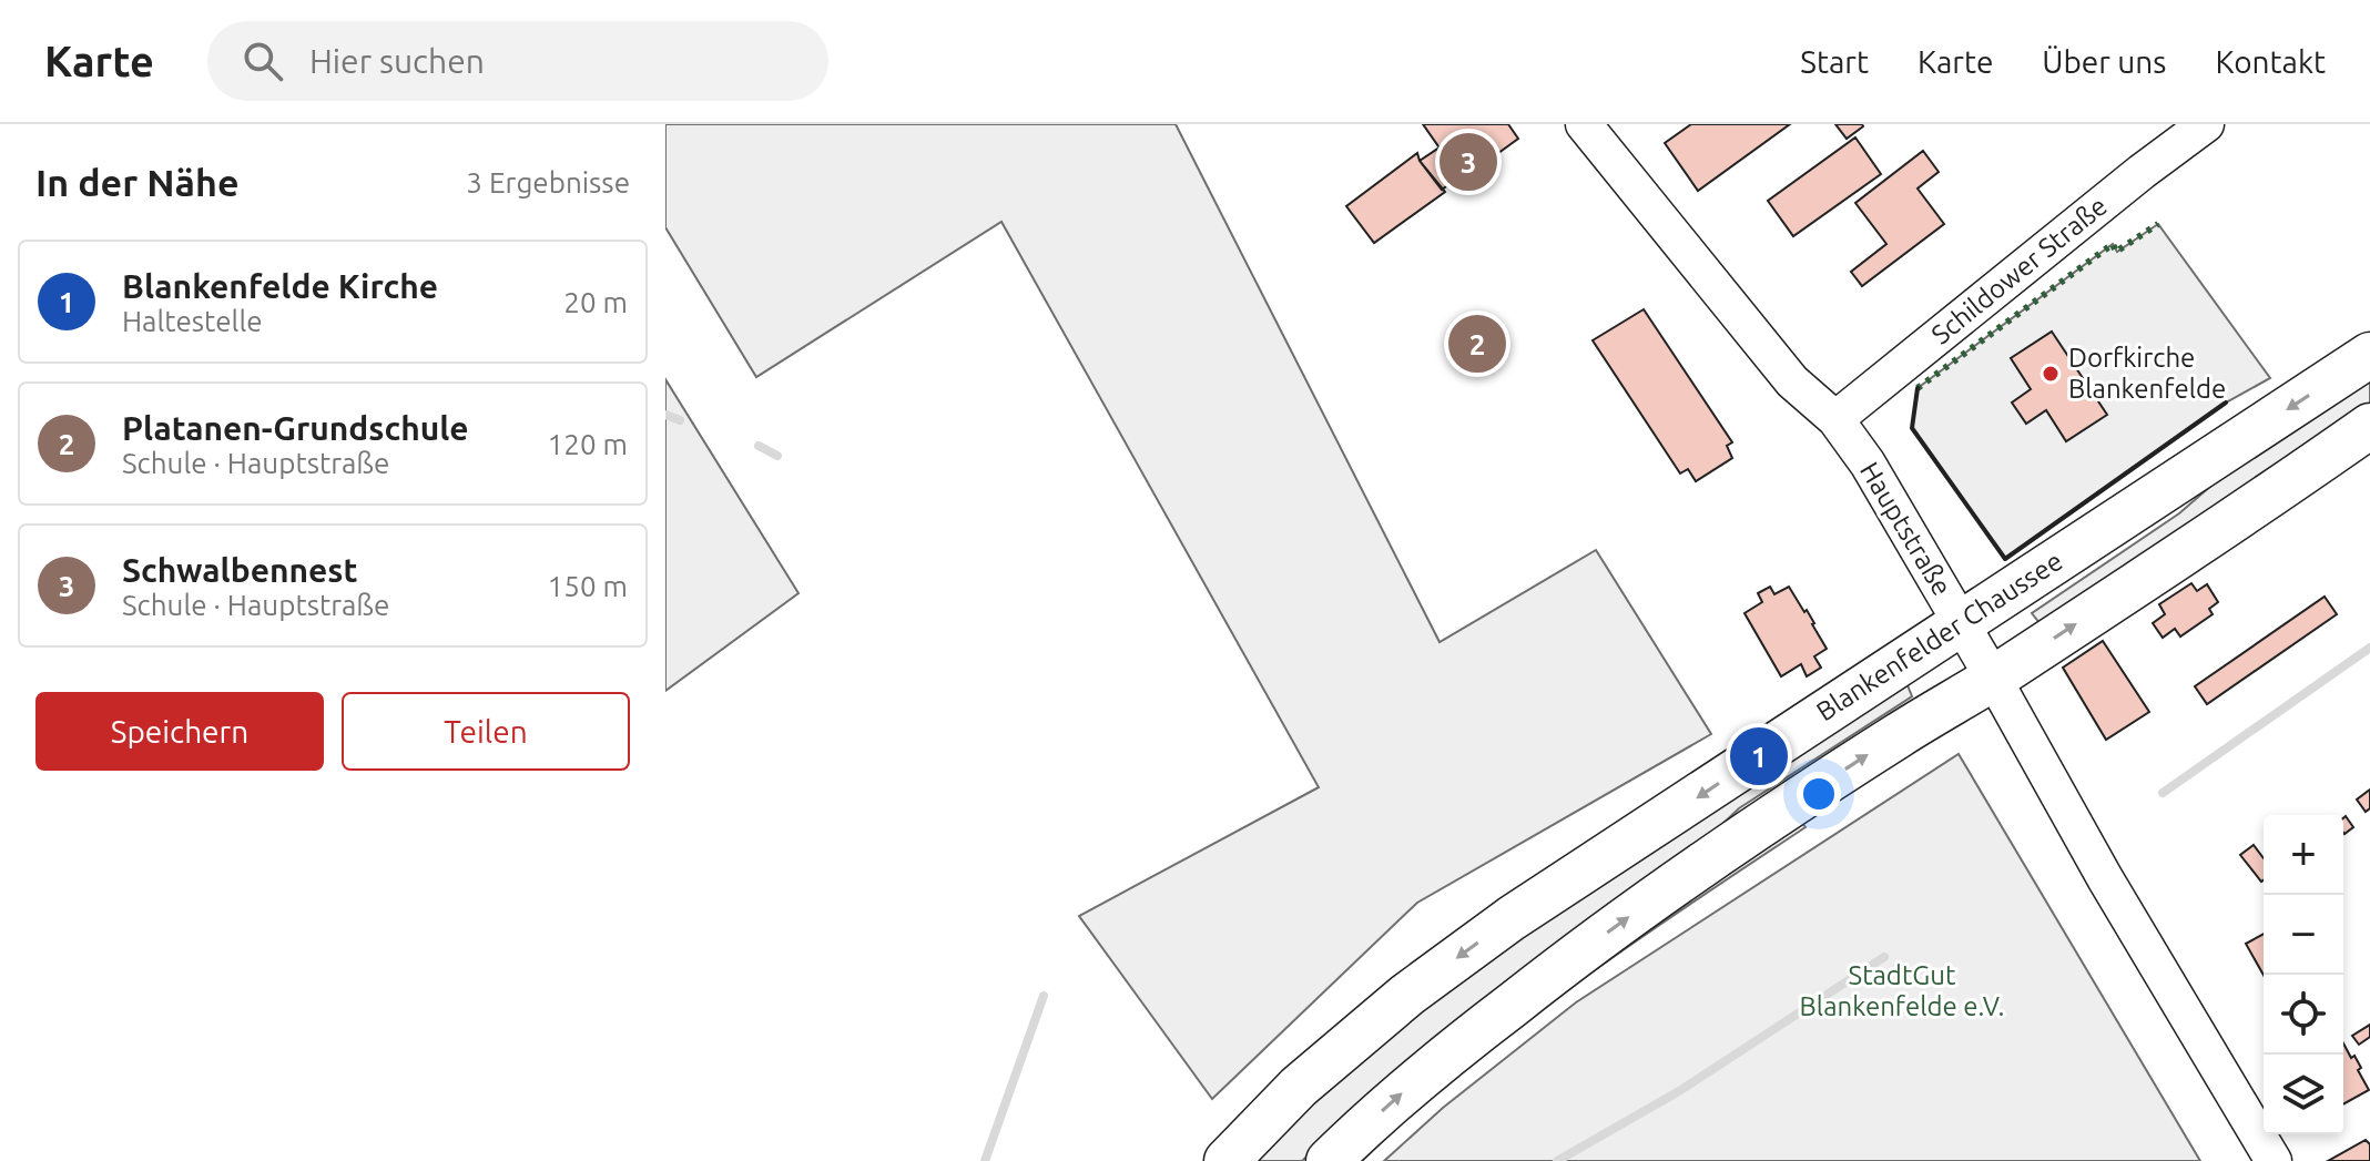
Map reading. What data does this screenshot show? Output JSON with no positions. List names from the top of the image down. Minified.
{"streets":{"main road":["Blankenfelder Chaussee"],"street":["Schildower Straße","Hauptstraße"]},"crossings":[["Schildower Straße","Hauptstraße"],["Hauptstraße","Blankenfelder Chaussee"]],"parks":["StadtGut Blankenfelde e.V."],"places":["Dorfkirche Blankenfelde"],"page":{"header":"Karte","search":"Hier suchen","nav":["Start","Karte","Über uns","Kontakt"],"heading":["In der Nähe","3 Ergebnisse"],"pins":["3","2","1"],"list":[{"mark":"1","name":"Blankenfelde Kirche","note":"Haltestelle","value":"20 m"},{"mark":"2","name":"Platanen-Grundschule","note":"Schule · Hauptstraße","value":"120 m"},{"mark":"3","name":"Schwalbennest","note":"Schule · Hauptstraße","value":"150 m"}],"buttons":["Speichern","Teilen"],"map_buttons":["+","−"]}}
